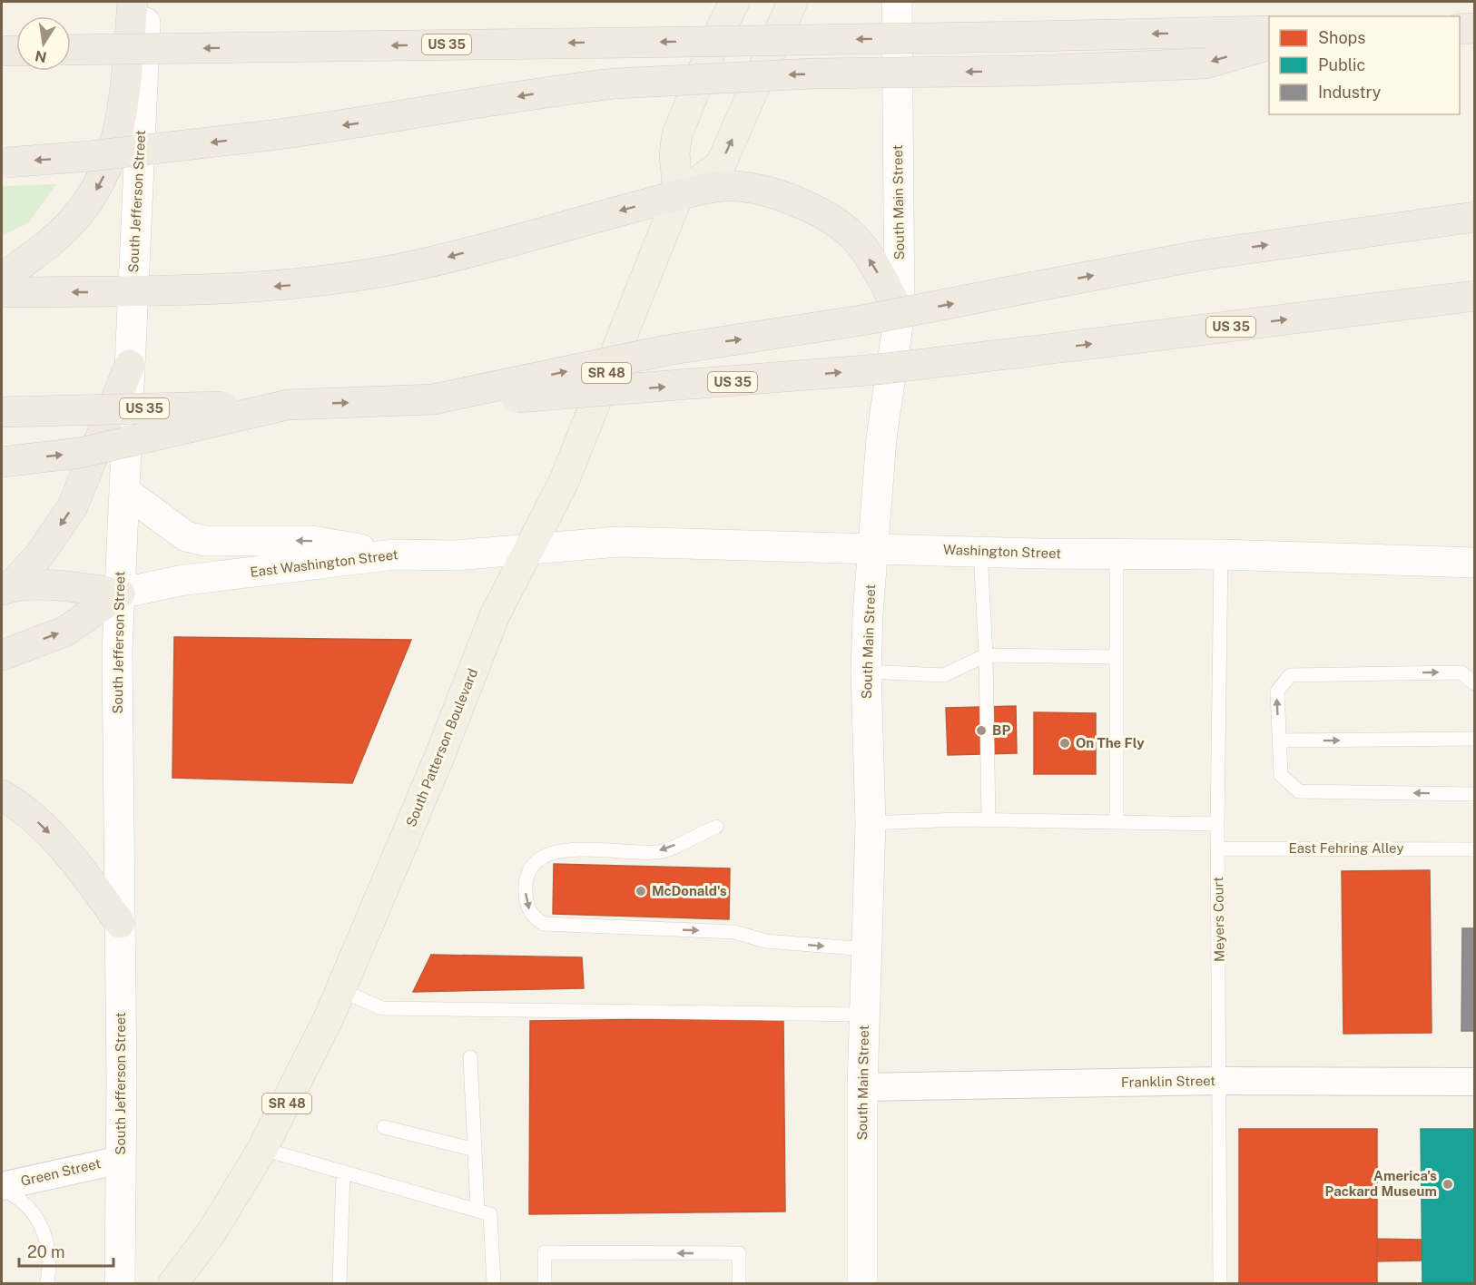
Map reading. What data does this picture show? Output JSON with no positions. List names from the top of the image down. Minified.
{"streets":{"highway":["US 35"],"main road":["SR 48","South Patterson Boulevard"],"street":["South Jefferson Street","South Main Street","Washington Street","East Washington Street","Franklin Street","Green Street"],"lane":["East Fehring Alley","Meyers Court"]},"crossings":[["South Jefferson Street","East Washington Street"],["South Jefferson Street","Green Street"],["South Main Street","Washington Street"],["South Main Street","Franklin Street"],["Washington Street","East Washington Street"],["Washington Street","South Patterson Boulevard"],["Washington Street","Meyers Court"],["East Washington Street","South Patterson Boulevard"],["East Fehring Alley","Meyers Court"],["Meyers Court","Franklin Street"]],"places":["BP","On The Fly","McDonald's","America's Packard Museum"],"legend":["Shops","Public","Industry"],"scale_bar":"20 m","north":"bottom"}
